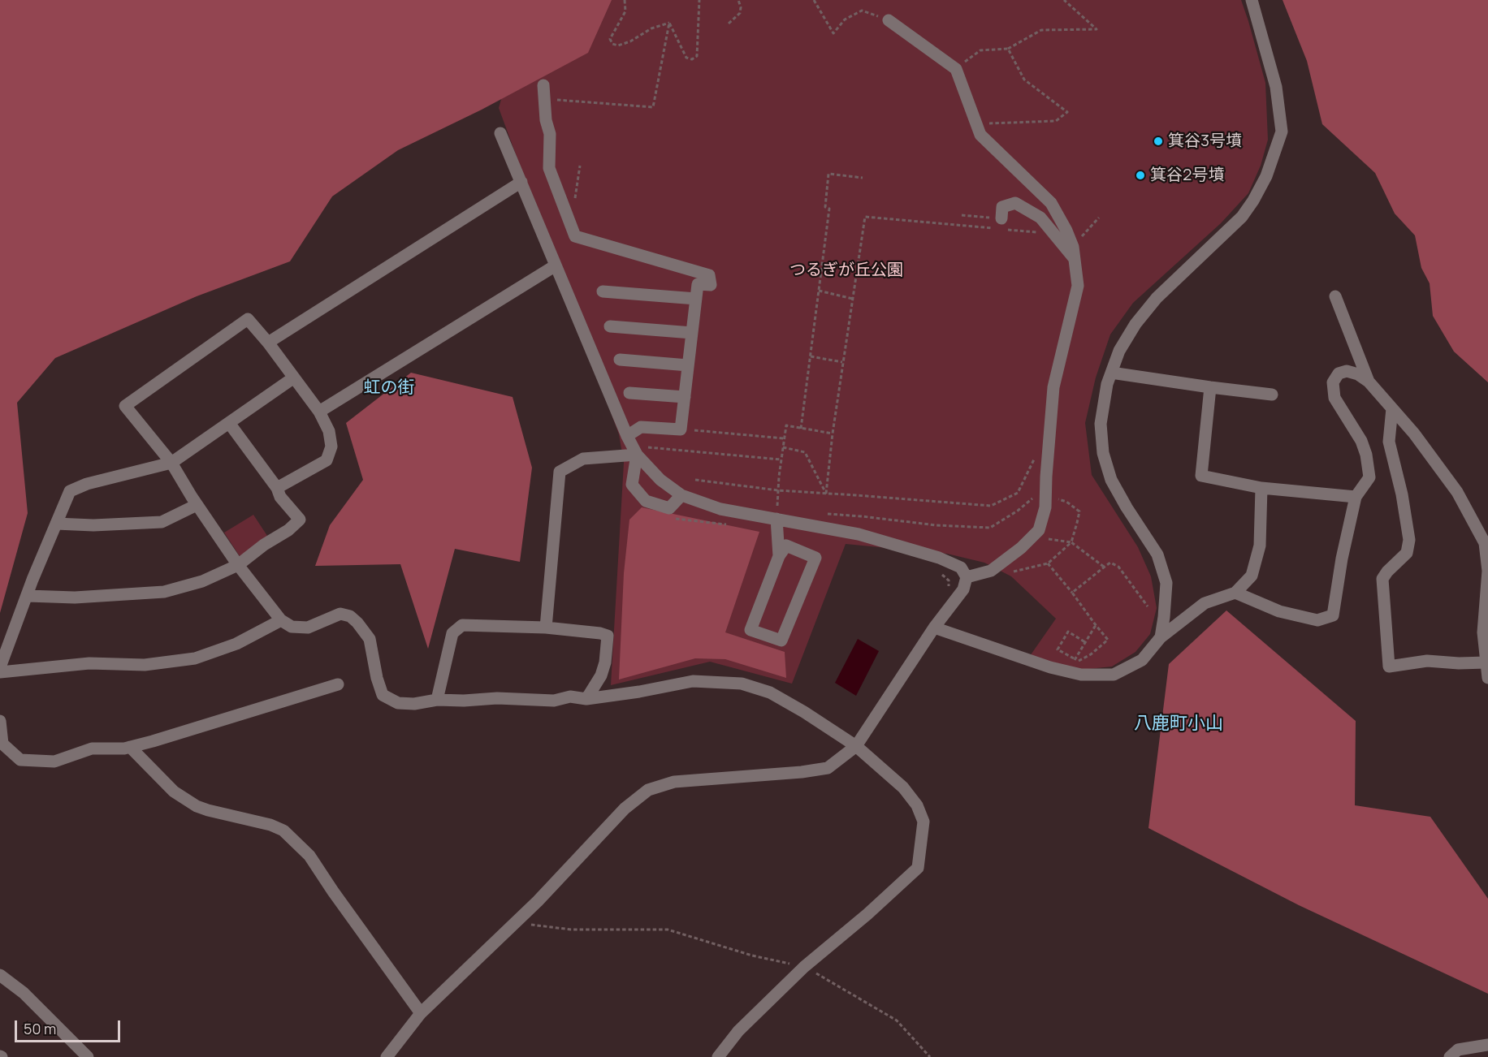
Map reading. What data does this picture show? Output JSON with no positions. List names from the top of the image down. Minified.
{"districts":["虹の街","八鹿町小山"],"parks":["つるぎが丘公園"],"places":["箕谷3号墳","箕谷2号墳"],"scale_bar":"50 m"}
